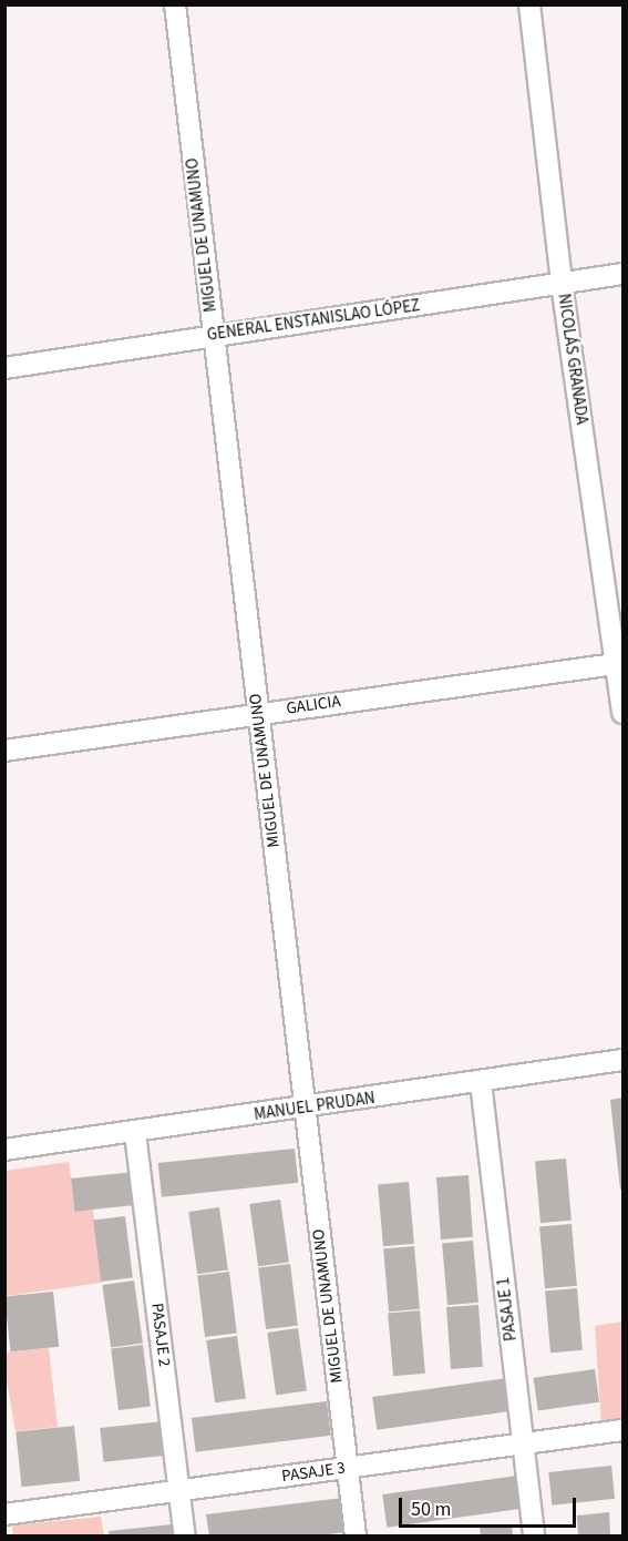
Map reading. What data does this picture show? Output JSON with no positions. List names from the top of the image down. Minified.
{"streets":{"street":["MIGUEL DE UNAMUNO","GENERAL ENSTANISLAO LÓPEZ","NICOLÁS GRANADA","GALICIA","MANUEL PRUDAN","PASAJE 1","PASAJE 2","PASAJE 3"]},"crossings":[["MIGUEL DE UNAMUNO","GENERAL ENSTANISLAO LÓPEZ"],["MIGUEL DE UNAMUNO","GALICIA"],["MIGUEL DE UNAMUNO","MANUEL PRUDAN"],["MIGUEL DE UNAMUNO","PASAJE 3"],["GENERAL ENSTANISLAO LÓPEZ","NICOLÁS GRANADA"],["NICOLÁS GRANADA","GALICIA"],["MANUEL PRUDAN","PASAJE 1"],["MANUEL PRUDAN","PASAJE 2"],["PASAJE 1","PASAJE 3"],["PASAJE 2","PASAJE 3"]],"scale_bar":"50 m"}
